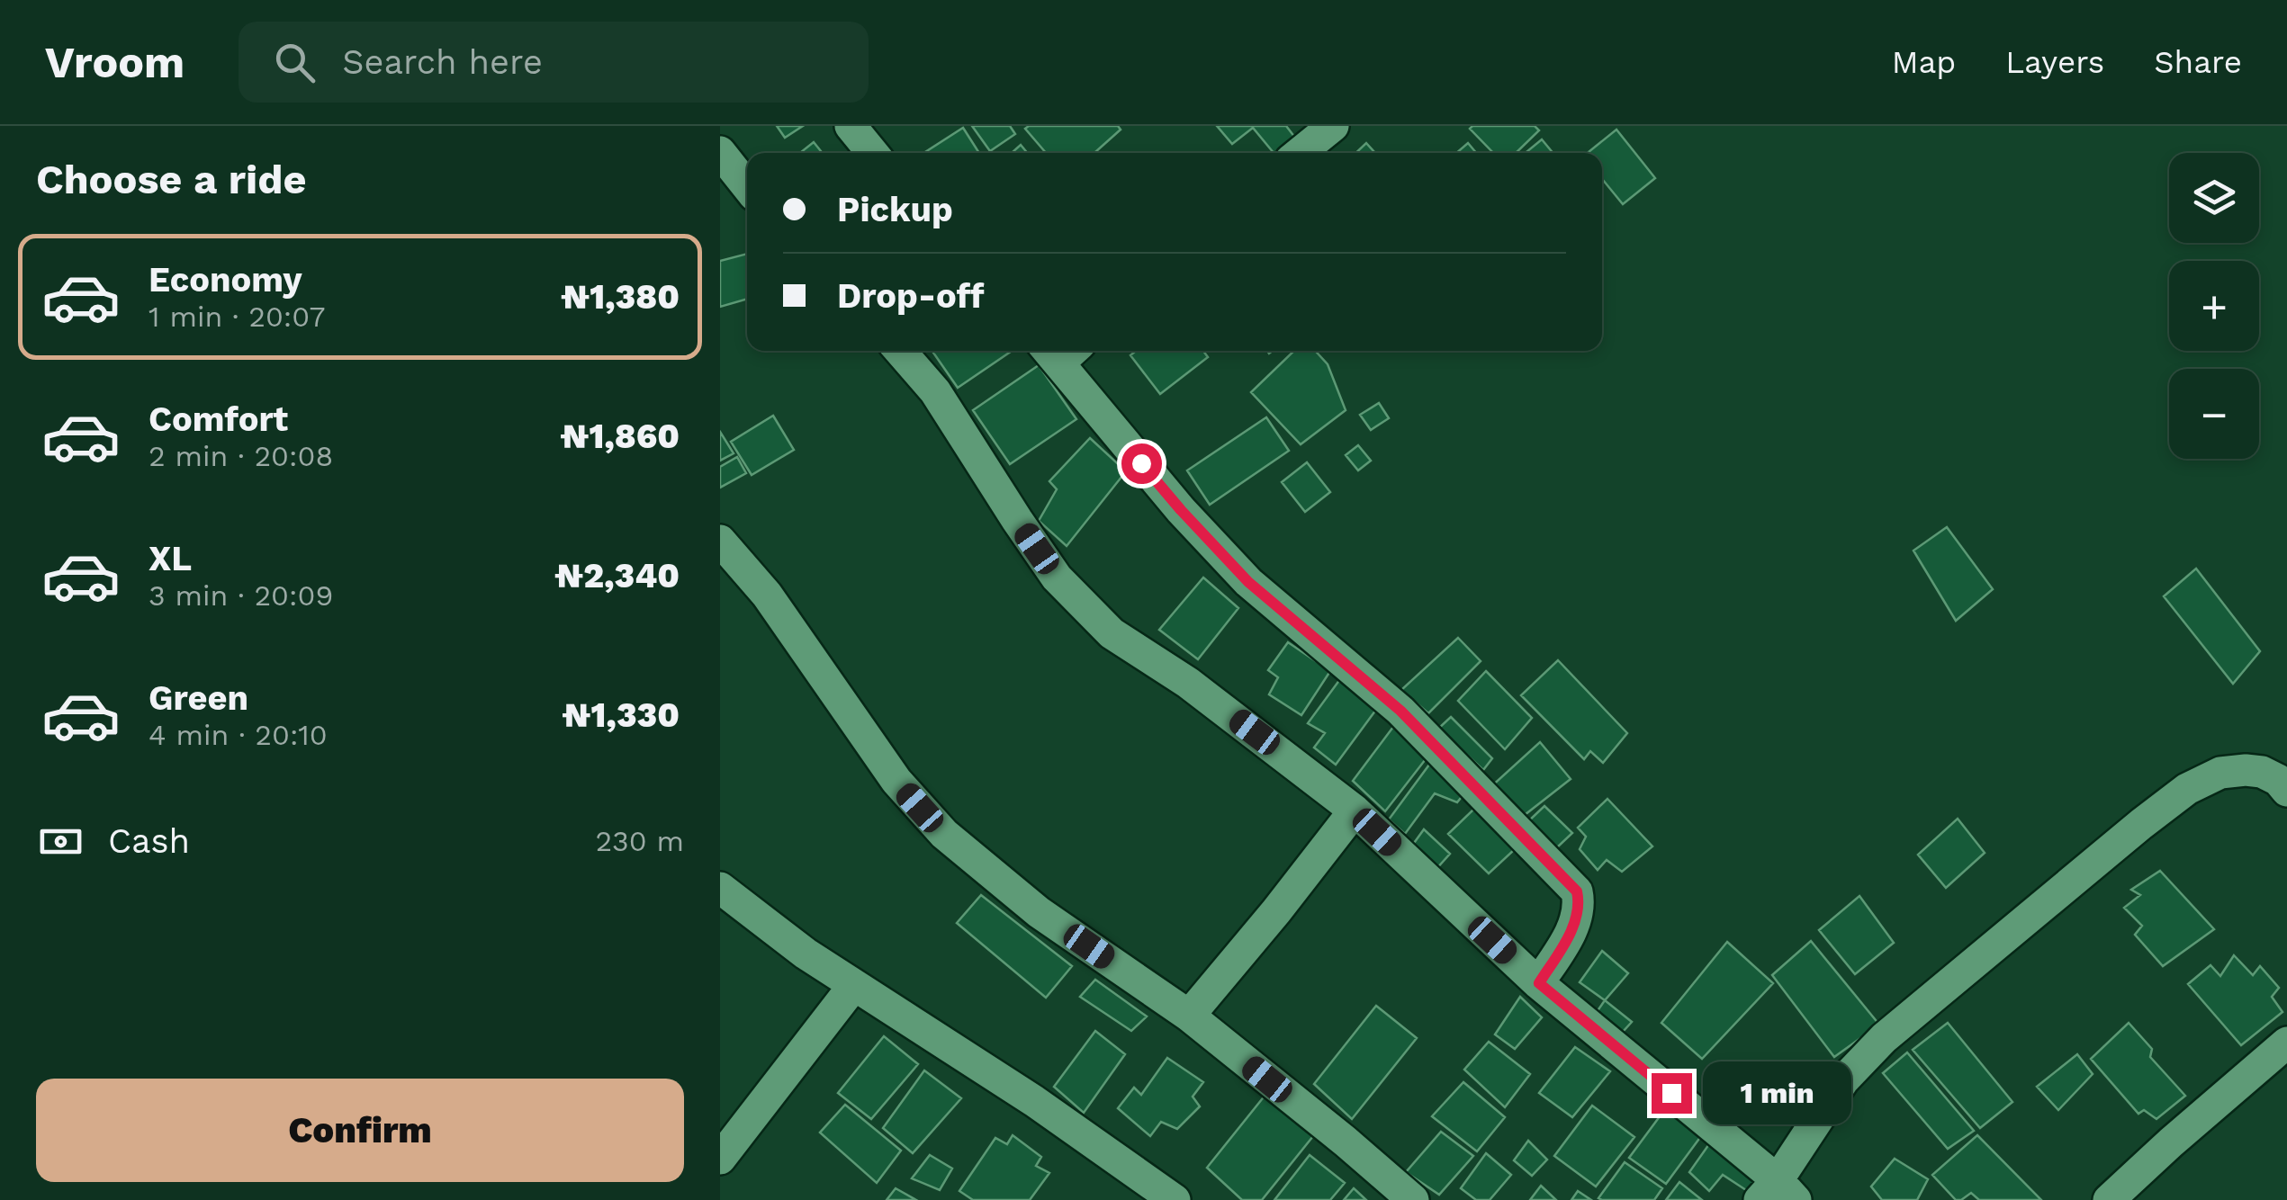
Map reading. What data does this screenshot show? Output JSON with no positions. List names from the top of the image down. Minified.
{"page":{"header":"Vroom","search":"Search here","nav":["Map","Layers","Share"],"heading":"Choose a ride","map_buttons":["+","−"],"banner":["Pickup","Drop-off"],"list":[{"name":"Economy","note":"1 min · 20:07","value":"₦1,380"},{"name":"Comfort","note":"2 min · 20:08","value":"₦1,860"},{"name":"XL","note":"3 min · 20:09","value":"₦2,340"},{"name":"Green","note":"4 min · 20:10","value":"₦1,330"}],"pay":["Cash","230 m"],"buttons":"Confirm","bubble":"1 min"}}
